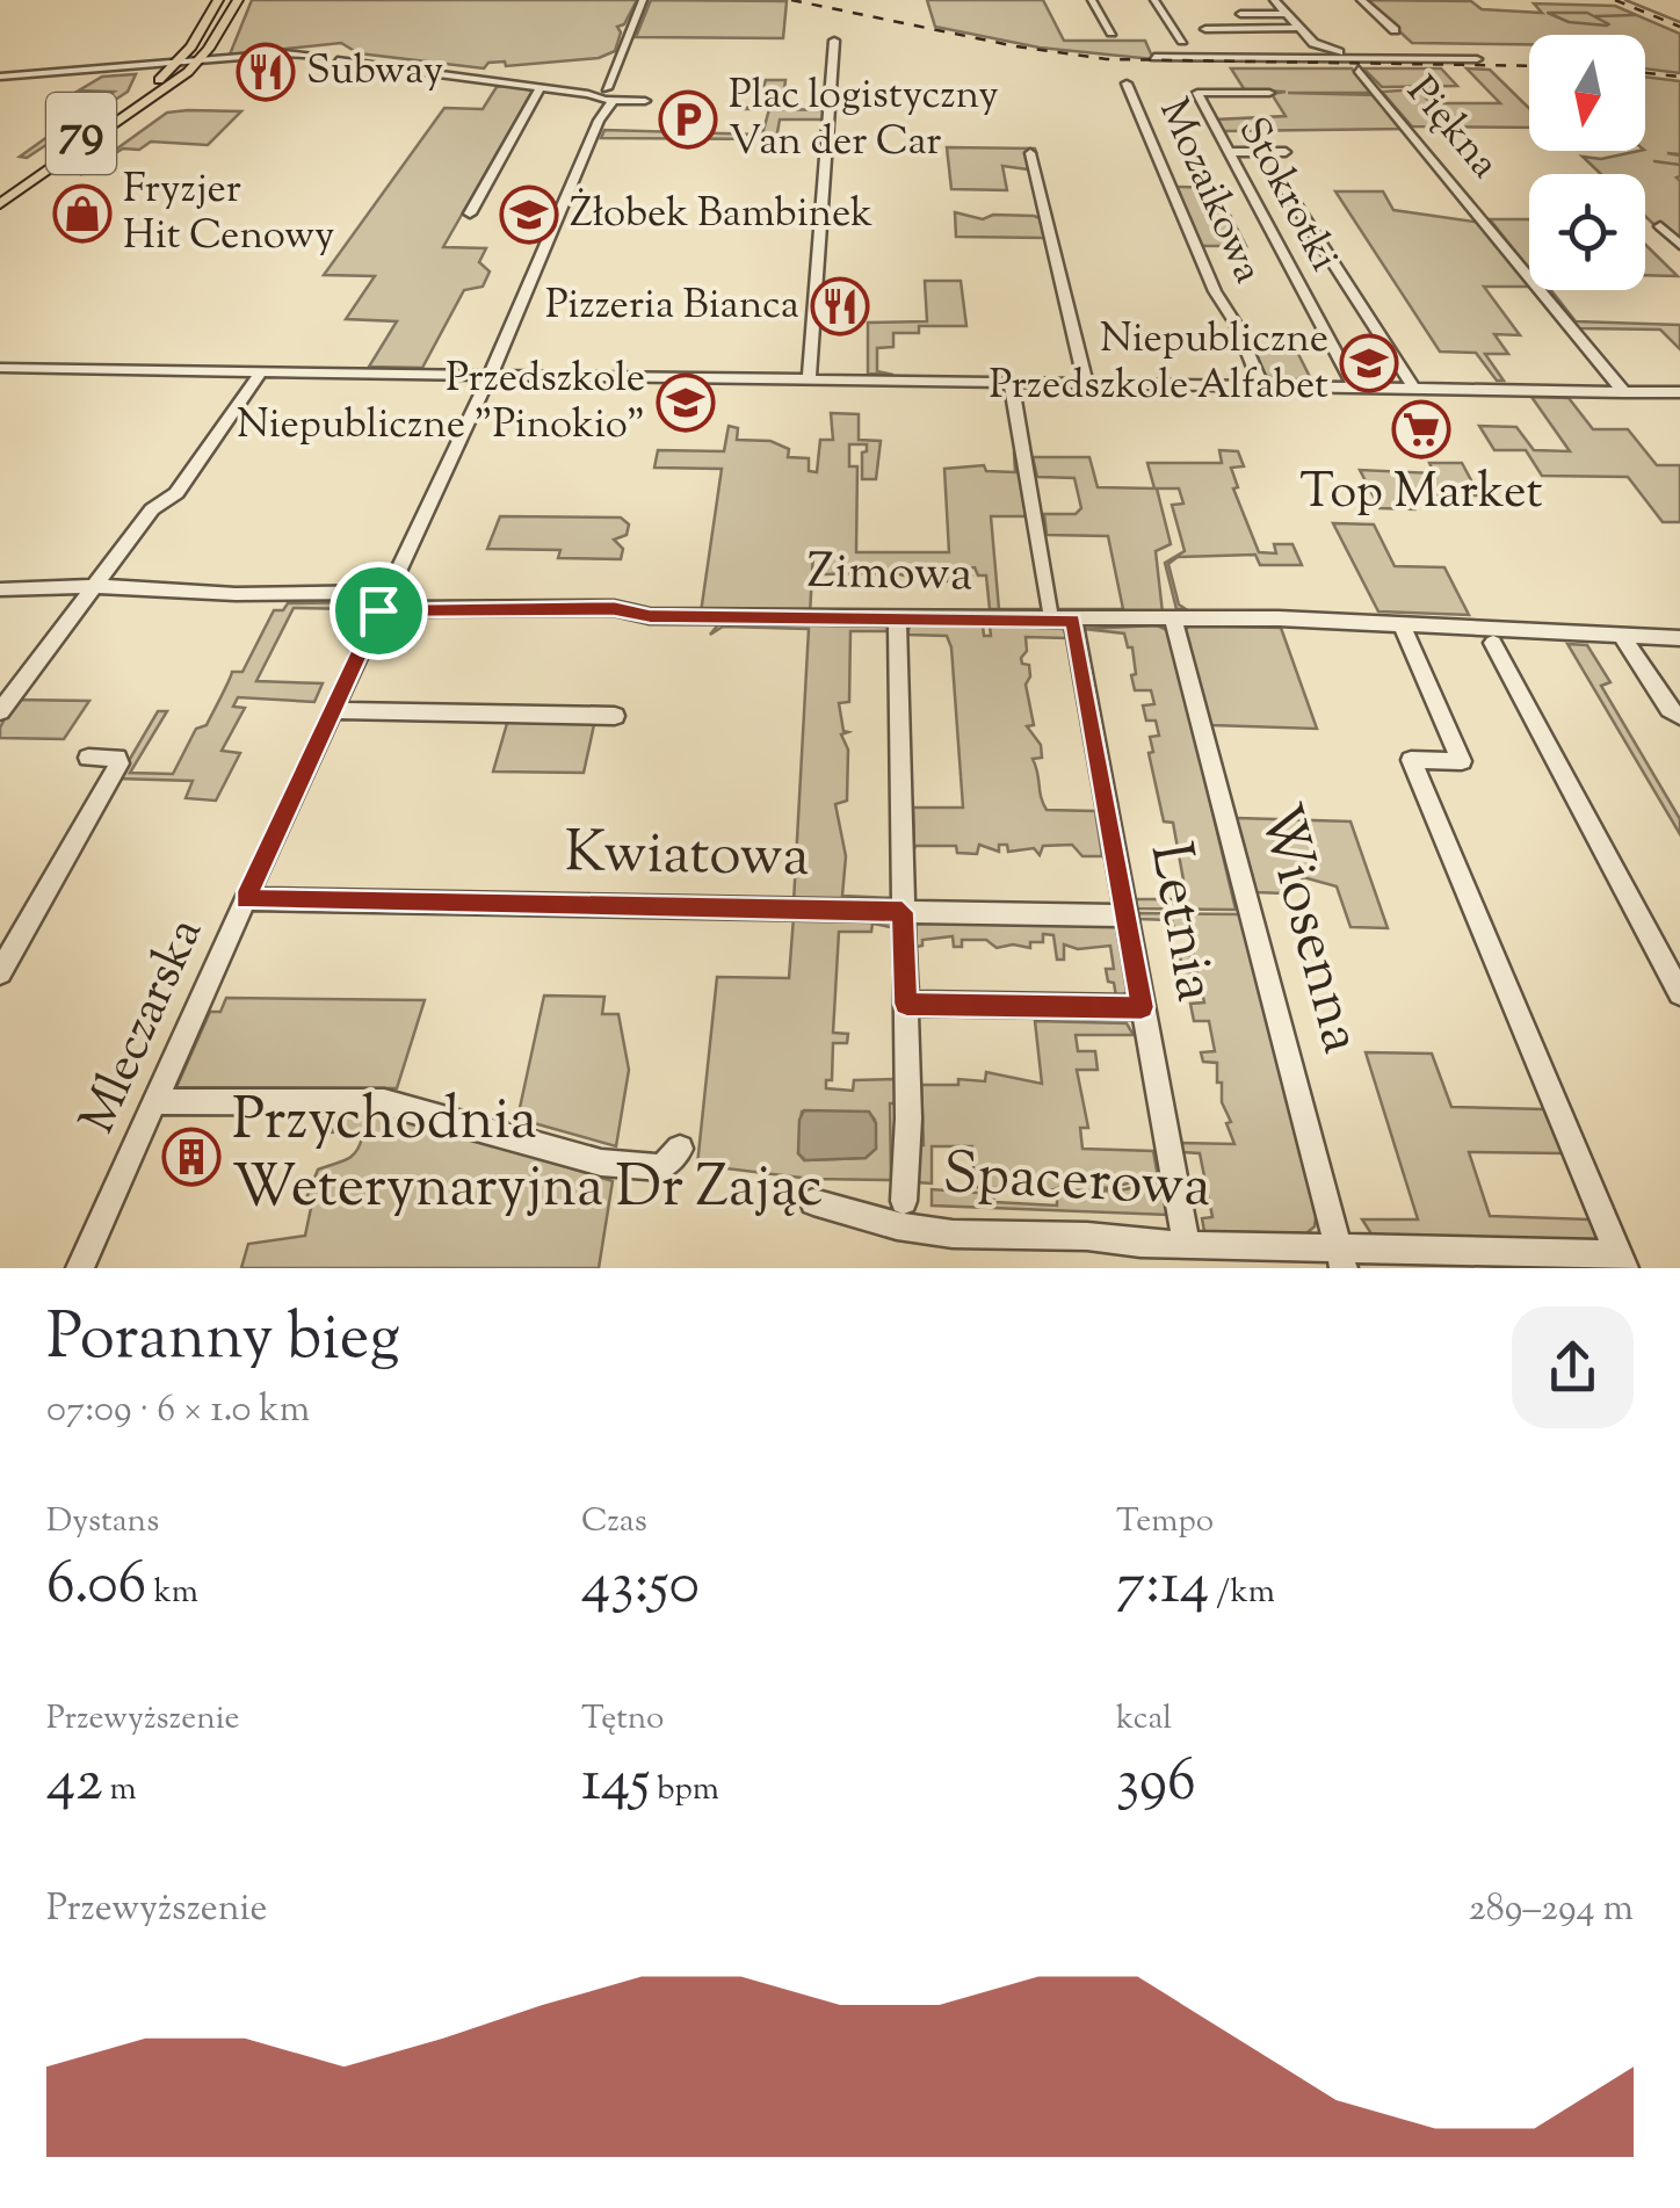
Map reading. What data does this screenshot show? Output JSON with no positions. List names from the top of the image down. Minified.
{"streets":{"main road":["79"],"street":["Piękna","Mozaikowa","Stokrotki","Zimowa","Kwiatowa","Letnia","Wiosenna","Mleczarska","Spacerowa"]},"crossings":[["Zimowa","Letnia"],["Zimowa","Wiosenna"],["Zimowa","Mleczarska"],["Kwiatowa","Letnia"],["Kwiatowa","Mleczarska"],["Letnia","Spacerowa"],["Wiosenna","Spacerowa"]],"places":{"restaurant":["Subway","Pizzeria Bianca"],"parking":["Plac logistyczny Van der Car"],"shop":["Fryzjer Hit Cenowy"],"school or university":["Żłobek Bambinek","Niepubliczne Przedszkole Alfabet","Przedszkole Niepubliczne \"Pinokio\""],"supermarket":["Top Market"],"building":["Przychodnia Weterynaryjna Dr Zając"]},"north":"bottom","page":{"heading":["Poranny bieg","07:09 · 6 × 1.0 km"],"stats":[["Dystans","6.06 km"],["Czas","43:50"],["Tempo","7:14 /km"],["Przewyższenie","42 m"],["Tętno","145 bpm"],["kcal","396"]],"chart":["Przewyższenie","289–294 m"]}}
